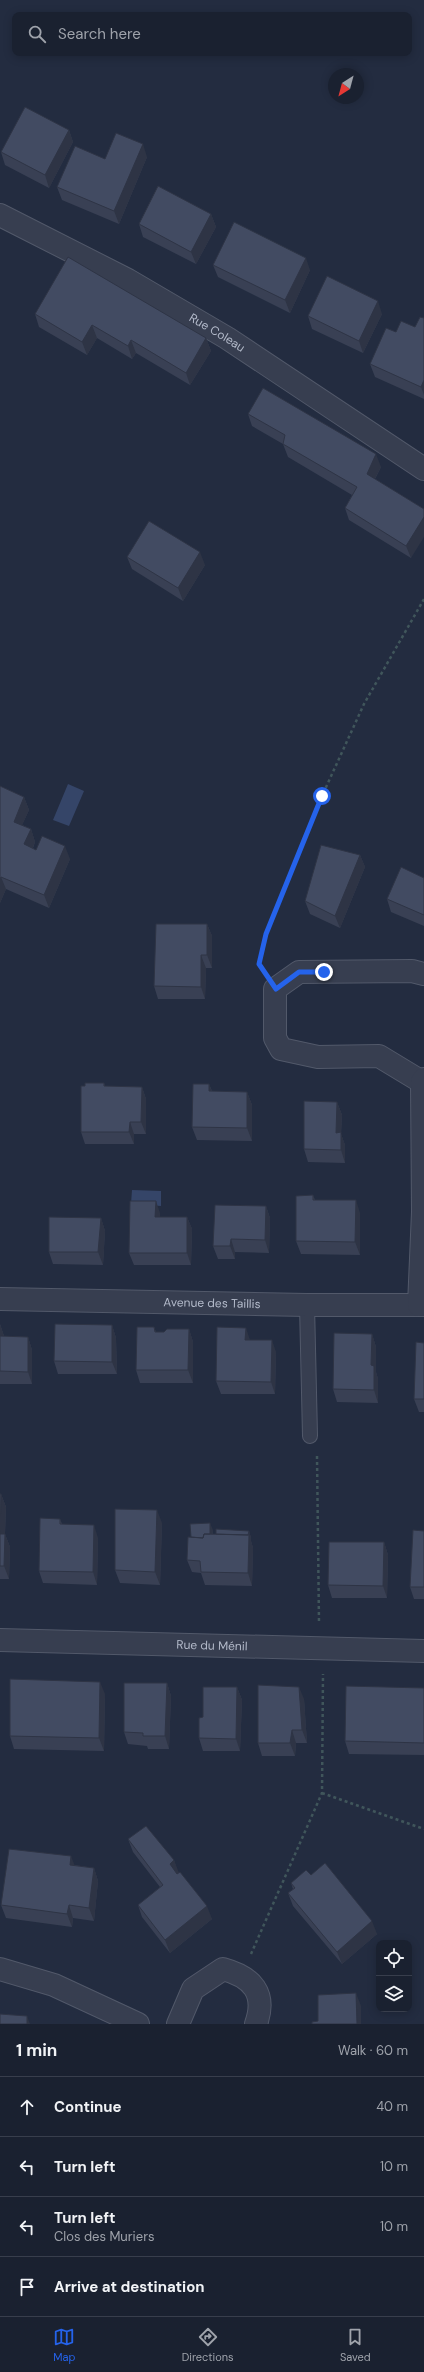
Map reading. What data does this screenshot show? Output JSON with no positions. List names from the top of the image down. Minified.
{"streets":{"street":["Rue Coleau","Avenue des Taillis","Rue du Ménil"]},"north":"bottom left","page":{"search":"Search here","heading":["1 min","Walk · 60 m"],"list":[["Continue","40 m"],["Turn left","10 m"],["Turn left","Clos des Muriers","10 m"],"Arrive at destination"],"nav":["Map","Directions","Saved"]}}
